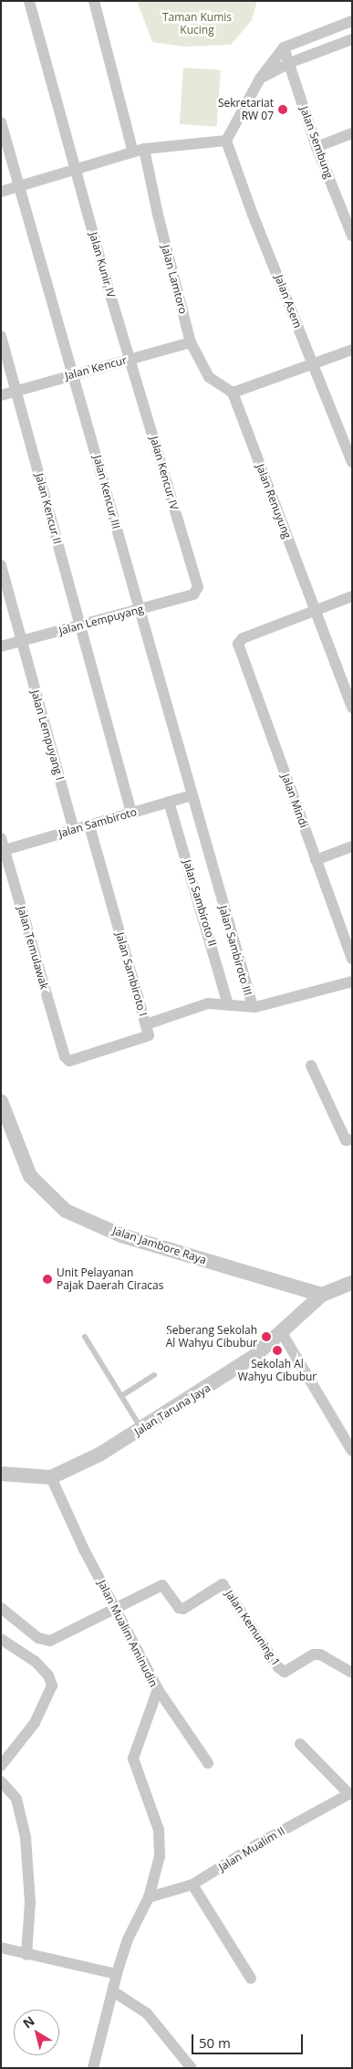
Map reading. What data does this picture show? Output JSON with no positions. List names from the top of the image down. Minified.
{"streets":{"street":["Jalan Sembung","Jalan Kunir IV","Jalan Lamtoro","Jalan Asem","Jalan Kencur","Jalan Kencur IV","Jalan Kencur III","Jalan Renuyung","Jalan Kencur II","Jalan Lempuyang","Jalan Lempuyang I","Jalan Mindi","Jalan Sambiroto","Jalan Sambiroto II","Jalan Temulawak","Jalan Sambiroto III","Jalan Sambiroto I","Jalan Jambore Raya","Jalan Taruna Jaya","Jalan Kemuning 1","Jalan Mualim Aminudin","Jalan Mualim II"]},"crossings":[["Jalan Kunir IV","Jalan Kencur"],["Jalan Kunir IV","Jalan Kencur IV"],["Jalan Lamtoro","Jalan Kencur"],["Jalan Lamtoro","Jalan Renuyung"],["Jalan Kencur","Jalan Kencur IV"],["Jalan Kencur","Jalan Kencur III"],["Jalan Kencur","Jalan Kencur II"],["Jalan Kencur IV","Jalan Lempuyang"],["Jalan Kencur III","Jalan Lempuyang"],["Jalan Kencur III","Jalan Sambiroto"],["Jalan Kencur III","Jalan Sambiroto III"],["Jalan Renuyung","Jalan Mindi"],["Jalan Kencur II","Jalan Lempuyang"],["Jalan Kencur II","Jalan Sambiroto"],["Jalan Lempuyang","Jalan Lempuyang I"],["Jalan Lempuyang I","Jalan Sambiroto"],["Jalan Sambiroto","Jalan Sambiroto II"],["Jalan Sambiroto","Jalan Temulawak"],["Jalan Sambiroto","Jalan Sambiroto III"],["Jalan Sambiroto","Jalan Sambiroto I"],["Jalan Temulawak","Jalan Sambiroto I"],["Jalan Jambore Raya","Jalan Taruna Jaya"],["Jalan Taruna Jaya","Jalan Mualim Aminudin"],["Jalan Kemuning 1","Jalan Mualim Aminudin"],["Jalan Mualim Aminudin","Jalan Mualim II"]],"parks":["Taman Kumis Kucing"],"places":["Sekretariat RW 07","Unit Pelayanan Pajak Daerah Ciracas","Seberang Sekolah Al Wahyu Cibubur","Sekolah Al Wahyu Cibubur"],"scale_bar":"50 m","north":"top left"}
